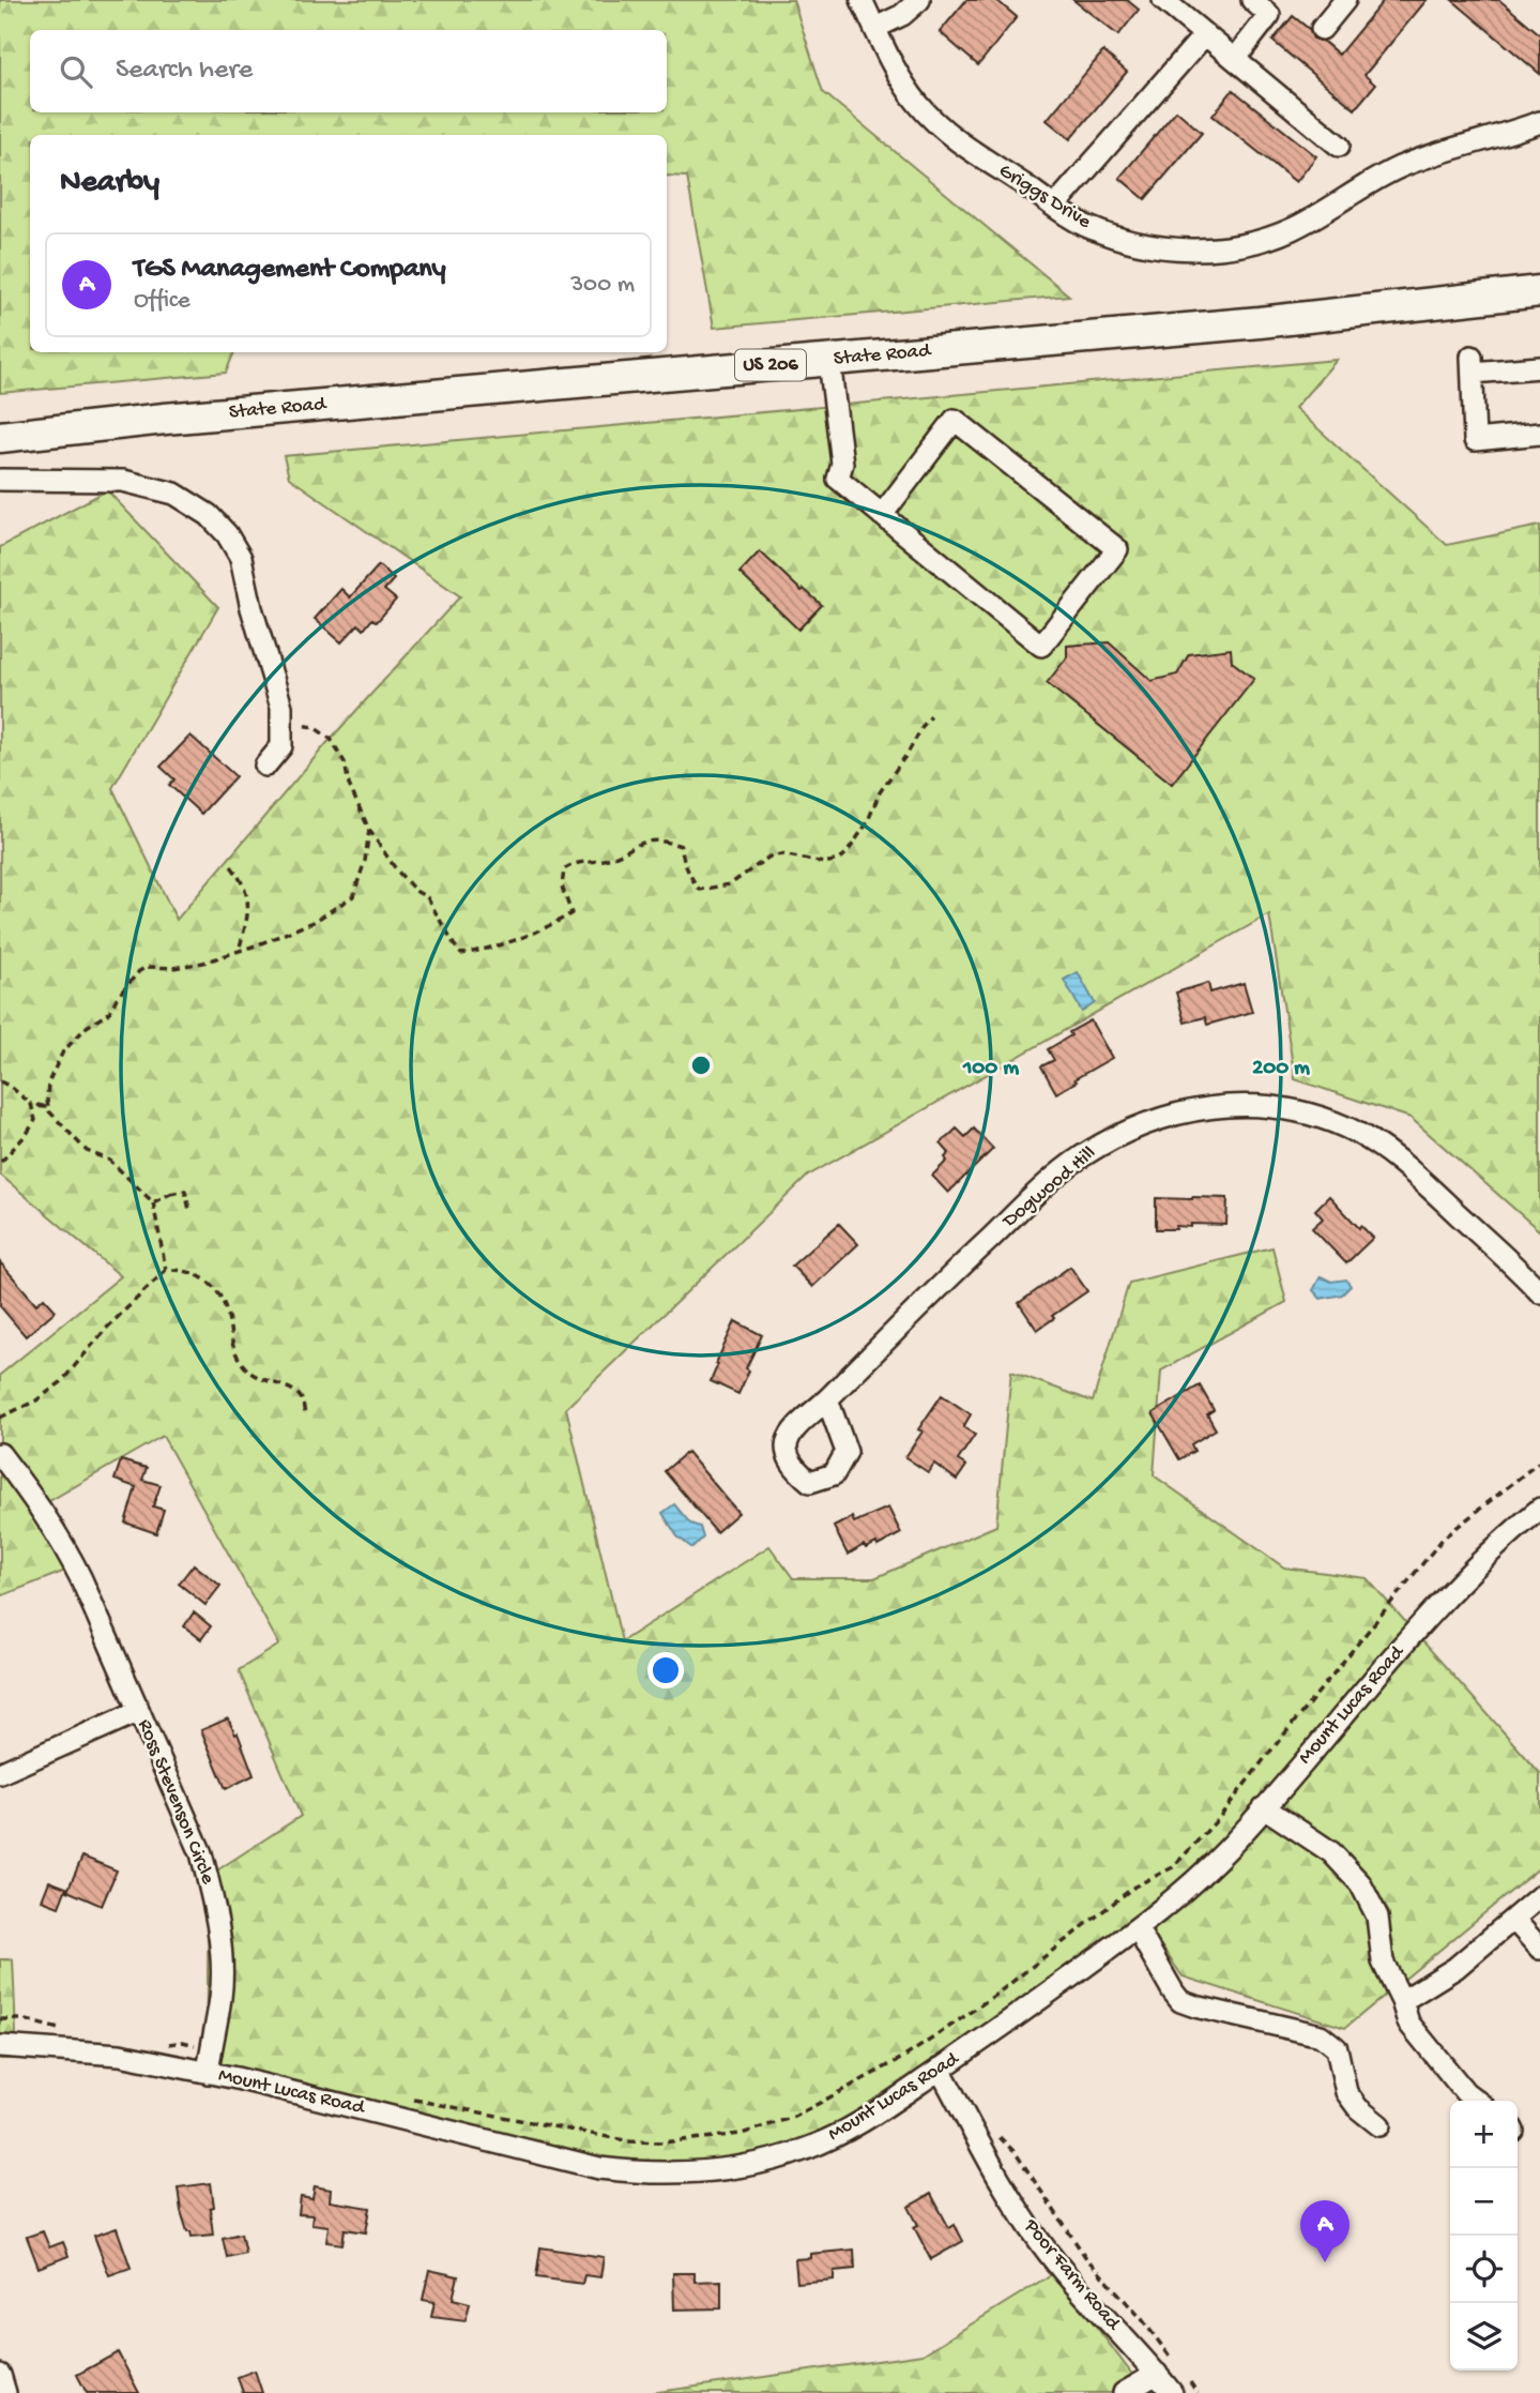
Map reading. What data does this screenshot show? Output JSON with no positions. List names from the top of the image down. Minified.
{"streets":{"highway":["State Road","US 206"],"street":["Griggs Drive","Dogwood Hill","Mount Lucas Road","Ross Stevenson Circle","Poor Farm Road"]},"crossings":[["Mount Lucas Road","Ross Stevenson Circle"],["Mount Lucas Road","Poor Farm Road"]],"page":{"search":"Search here","heading":"Nearby","list":[{"mark":"A","name":"TGS Management Company","note":"Office","value":"300 m"}],"map_buttons":["+","−"],"pins":"A"},"rings":["100 m","200 m"]}
